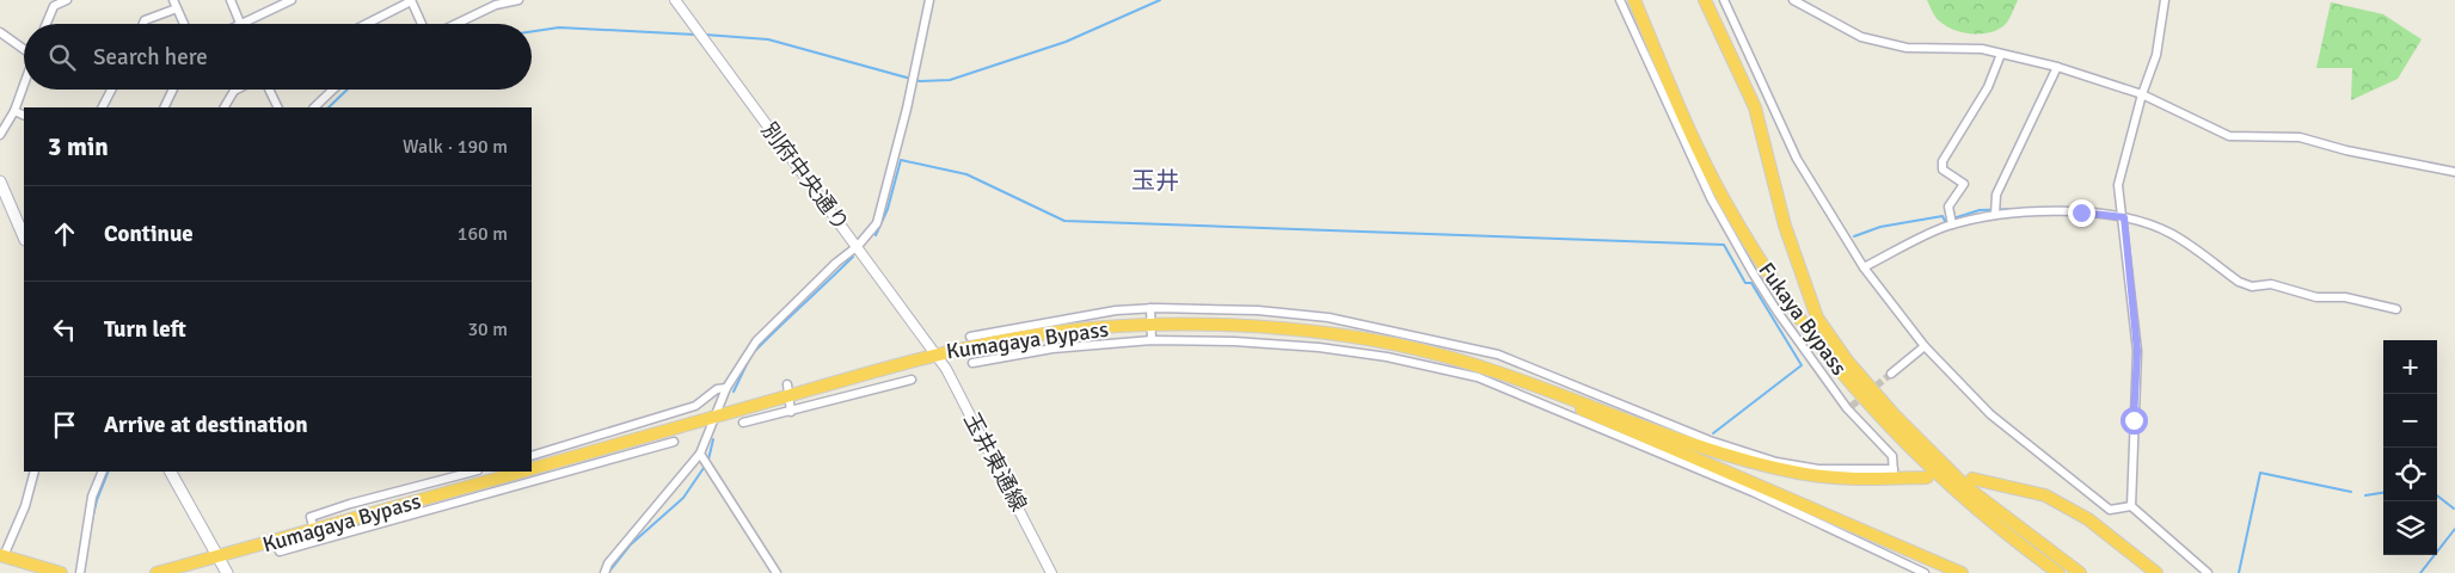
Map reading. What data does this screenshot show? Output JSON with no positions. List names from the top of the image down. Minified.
{"streets":{"highway":["Fukaya Bypass","Kumagaya Bypass"],"street":["別府中央通り","玉井東通線"]},"crossings":[["別府中央通り","Kumagaya Bypass"],["別府中央通り","玉井東通線"],["Kumagaya Bypass","玉井東通線"]],"districts":["玉井"],"page":{"search":"Search here","heading":["3 min","Walk · 190 m"],"list":[["Continue","160 m"],["Turn left","30 m"],"Arrive at destination"],"map_buttons":["+","−"]}}
